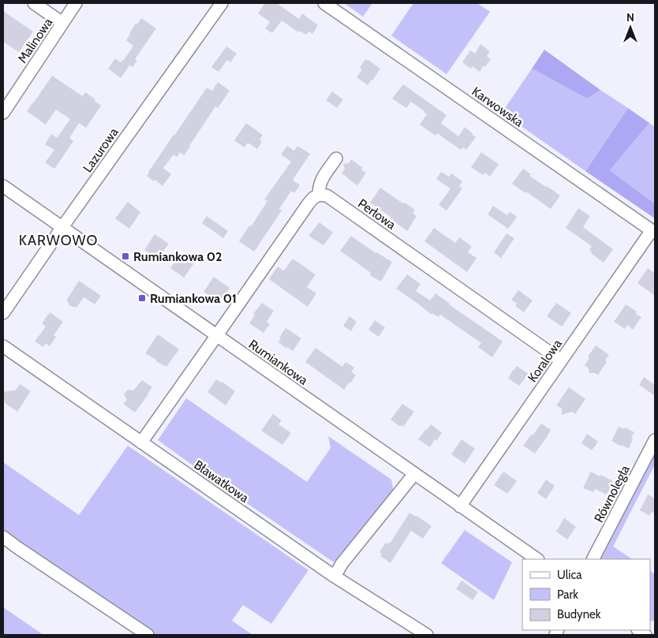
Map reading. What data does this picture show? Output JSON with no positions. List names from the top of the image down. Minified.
{"streets":{"street":["Malinowa","Karwowska","Lazurowa","Perłowa","Koralowa","Rumiankowa","Bławatkowa","Równoległa"]},"crossings":[["Karwowska","Koralowa"],["Lazurowa","Rumiankowa"],["Perłowa","Koralowa"],["Koralowa","Rumiankowa"]],"districts":["KARWOWO"],"places":{"transit":["Rumiankowa 02","Rumiankowa 01"]},"legend":["Ulica","Park","Budynek"],"north":"top"}
